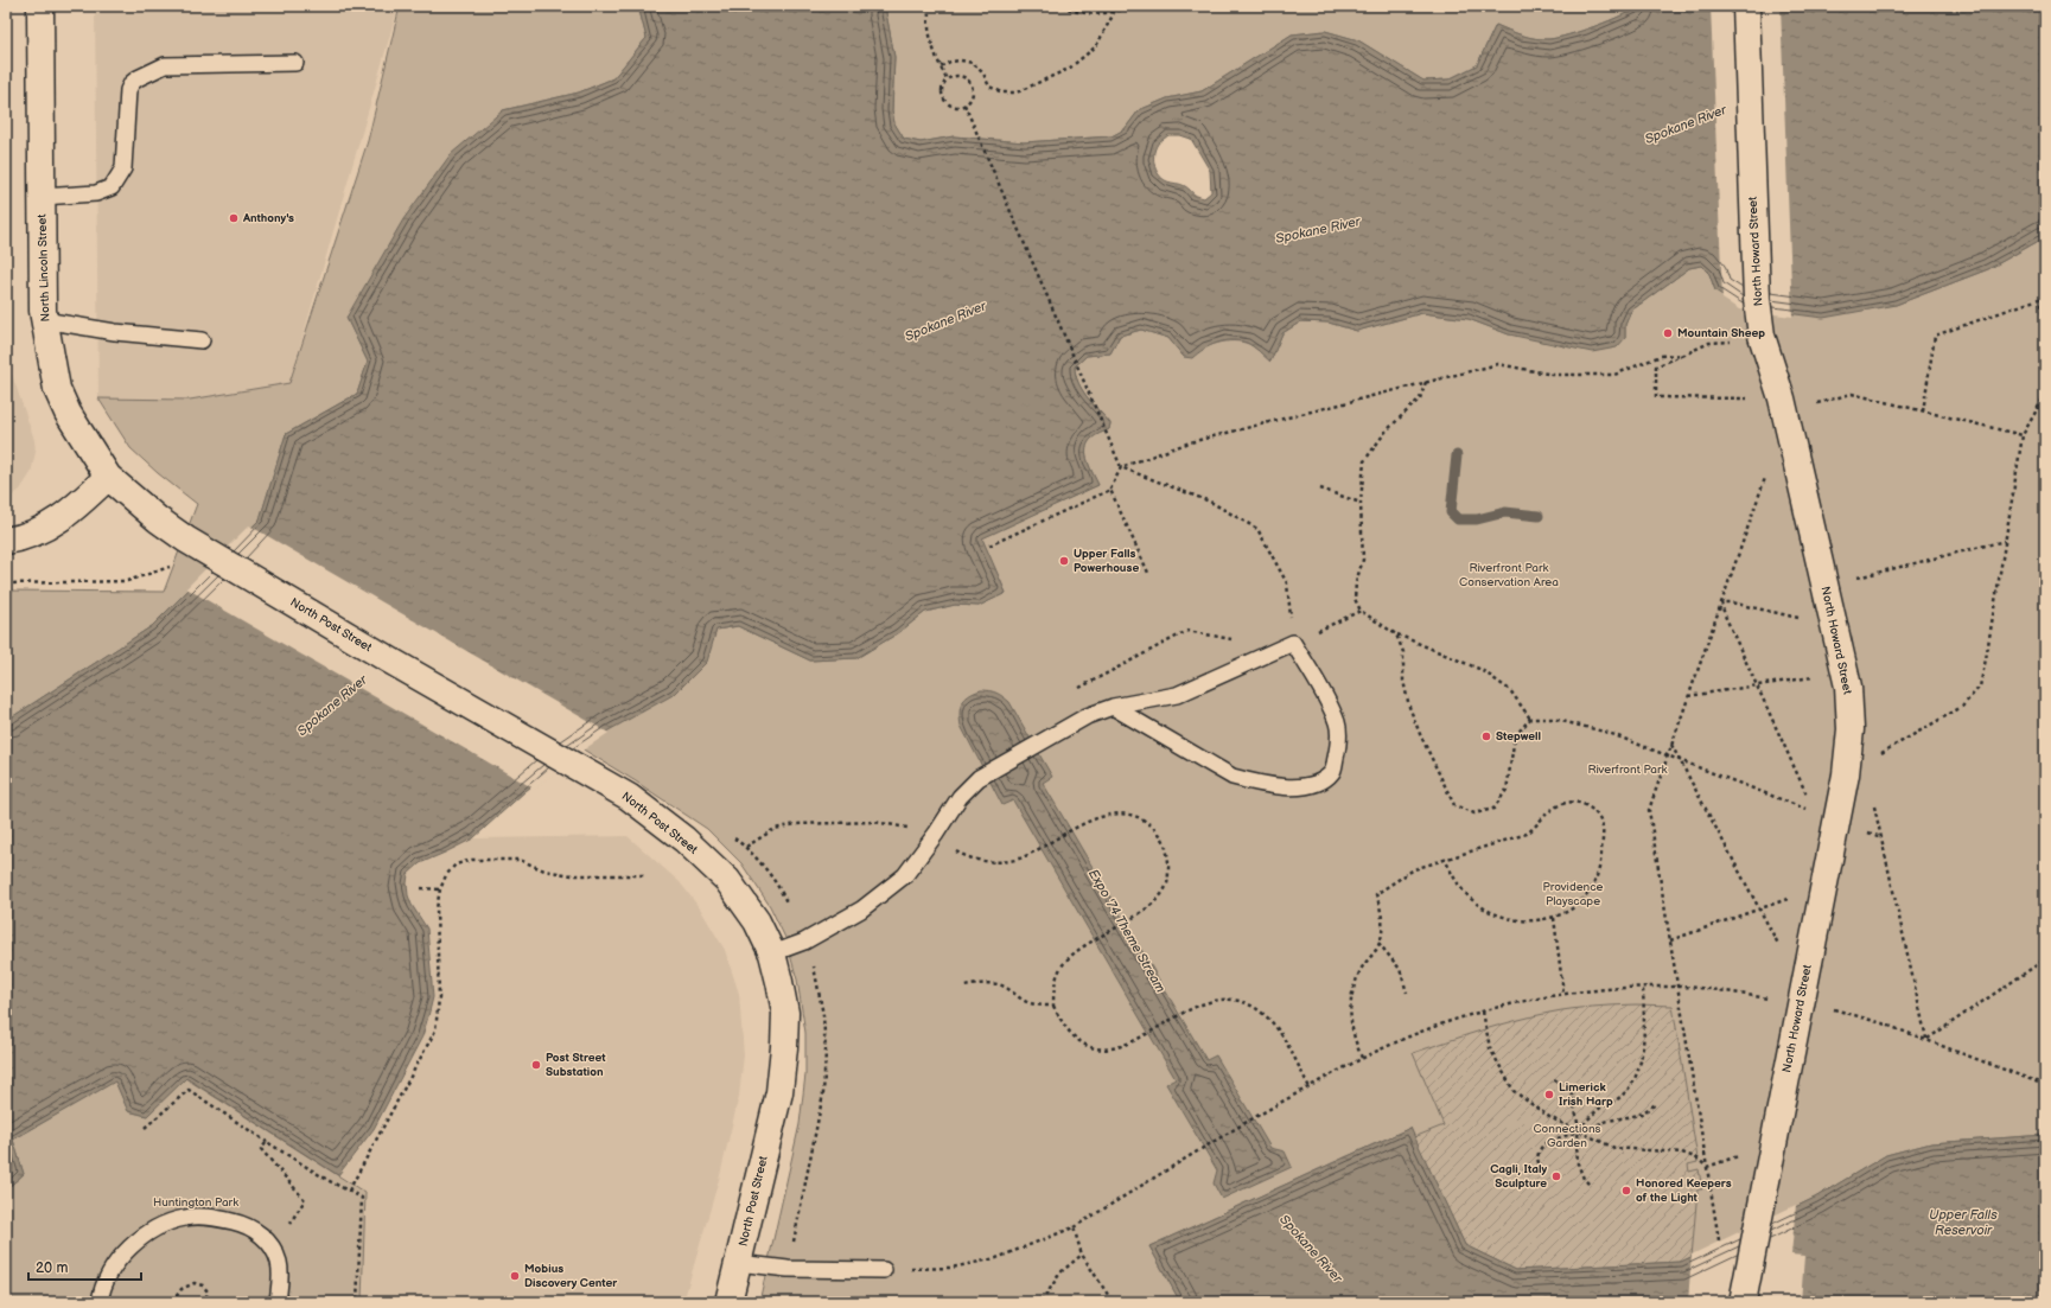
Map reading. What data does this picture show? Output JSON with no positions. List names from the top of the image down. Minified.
{"streets":{"street":["North Howard Street","North Lincoln Street","North Post Street"]},"crossings":[["North Lincoln Street","North Post Street"]],"water":["Spokane River","Expo '74 Theme Stream","Upper Falls Reservoir"],"parks":["Riverfront Park Conservation Area","Riverfront Park","Providence Playscape","Connections Garden","Huntington Park"],"places":["Anthony's","Mountain Sheep","Upper Falls Powerhouse","Stepwell","Post Street Substation","Limerick Irish Harp","Cagli, Italy Sculpture","Honored Keepers of the Light","Mobius Discovery Center"],"scale_bar":"20 m"}
